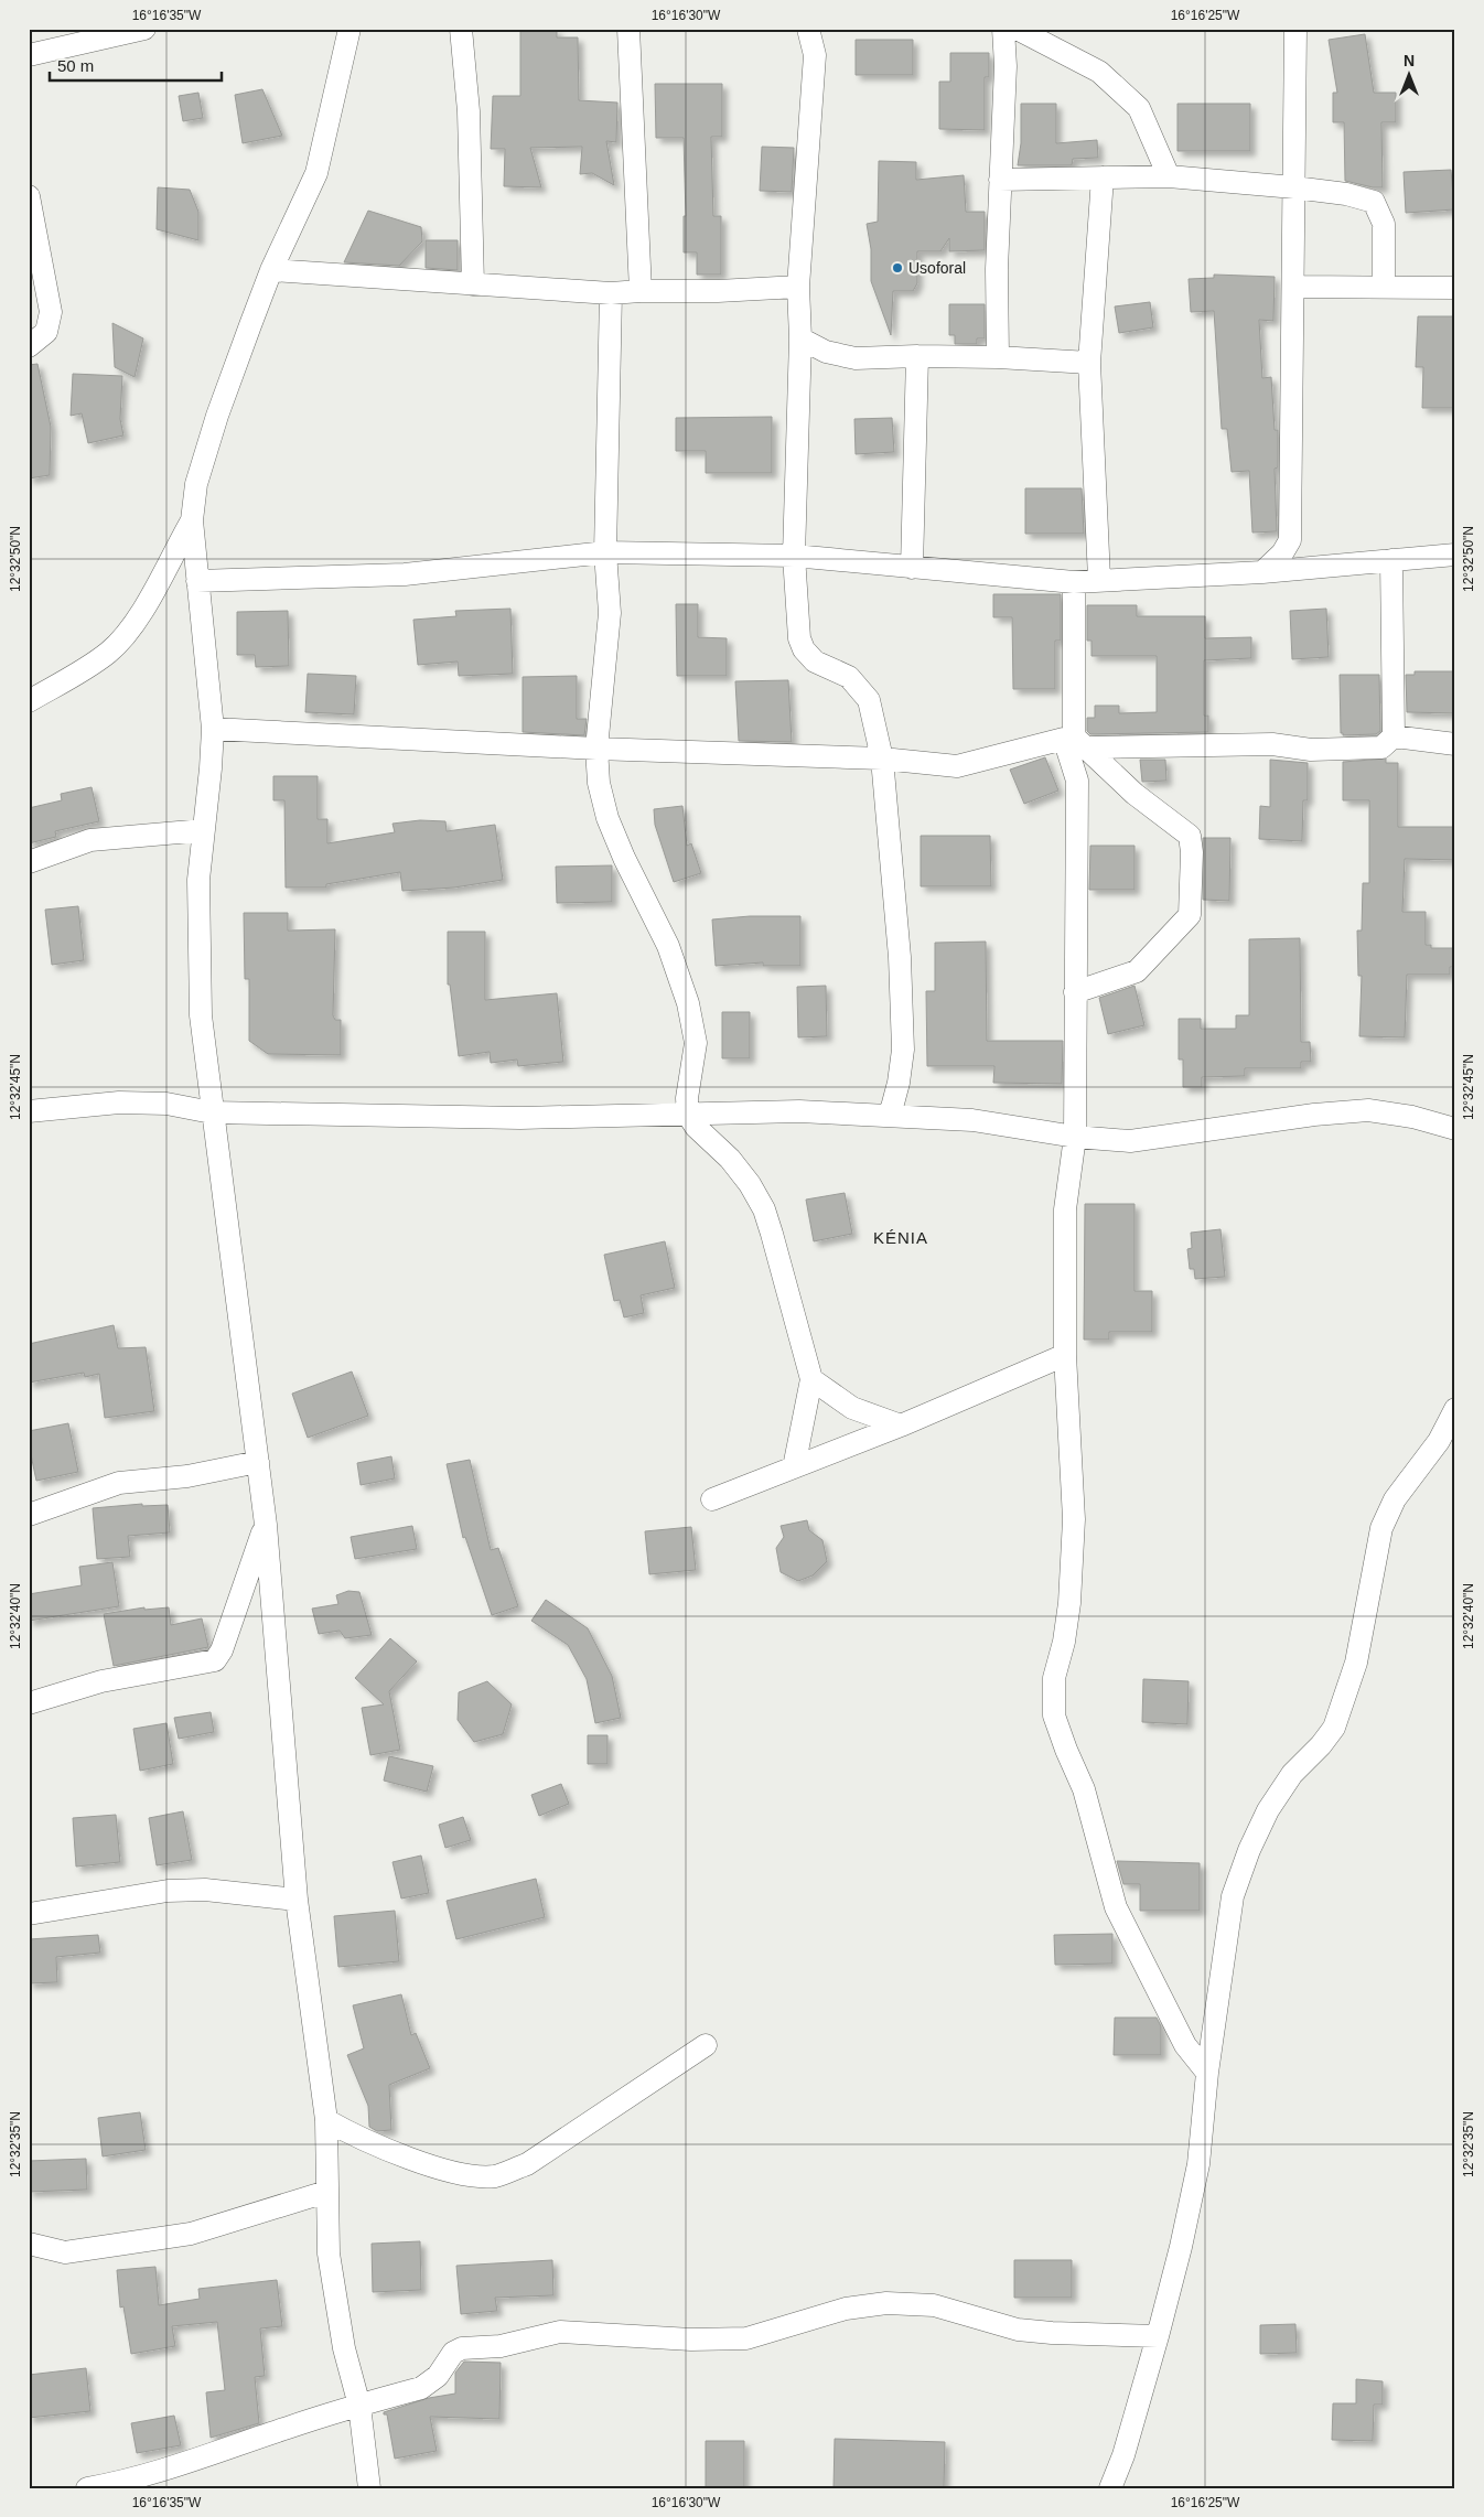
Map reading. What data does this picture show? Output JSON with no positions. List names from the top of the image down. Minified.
{"districts":["KÉNIA"],"places":["Usoforal"],"scale_bar":"50 m","north":"top","coordinates":["16°16'35\"W","16°16'30\"W","16°16'25\"W","12°32'50\"N","12°32'45\"N","12°32'40\"N","12°32'35\"N"]}
